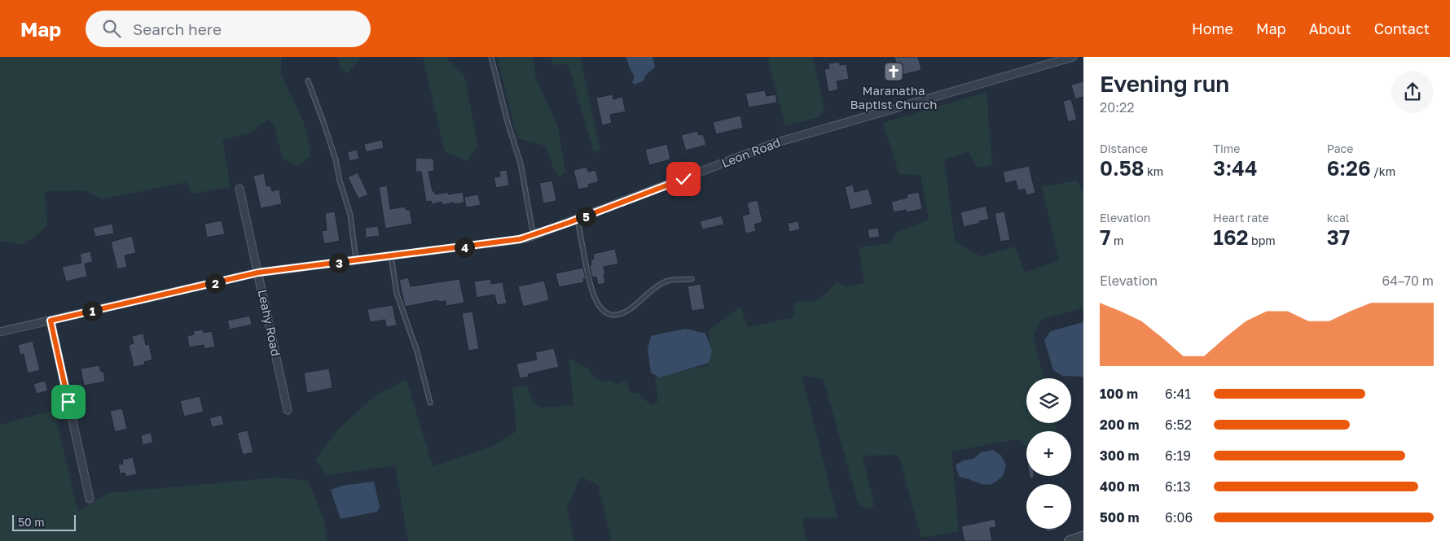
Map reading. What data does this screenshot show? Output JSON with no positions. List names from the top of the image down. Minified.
{"streets":{"street":["Leon Road","Leahy Road"]},"crossings":[["Leon Road","Leahy Road"]],"places":{"church":["Maranatha Baptist Church"]},"scale_bar":"50 m","page":{"header":"Map","search":"Search here","nav":["Home","Map","About","Contact"],"heading":["Evening run","20:22"],"stats":[["Distance","0.58 km"],["Time","3:44"],["Pace","6:26 /km"],["Elevation","7 m"],["Heart rate","162 bpm"],["kcal","37"]],"pins":["5","4","3","2","1"],"chart":["Elevation","64–70 m"],"map_buttons":["+","−"],"list":[{"name":"100 m","note":"6:41"},{"name":"200 m","note":"6:52"},{"name":"300 m","note":"6:19"},{"name":"400 m","note":"6:13"},{"name":"500 m","note":"6:06"}],"scale":"50 m"}}
